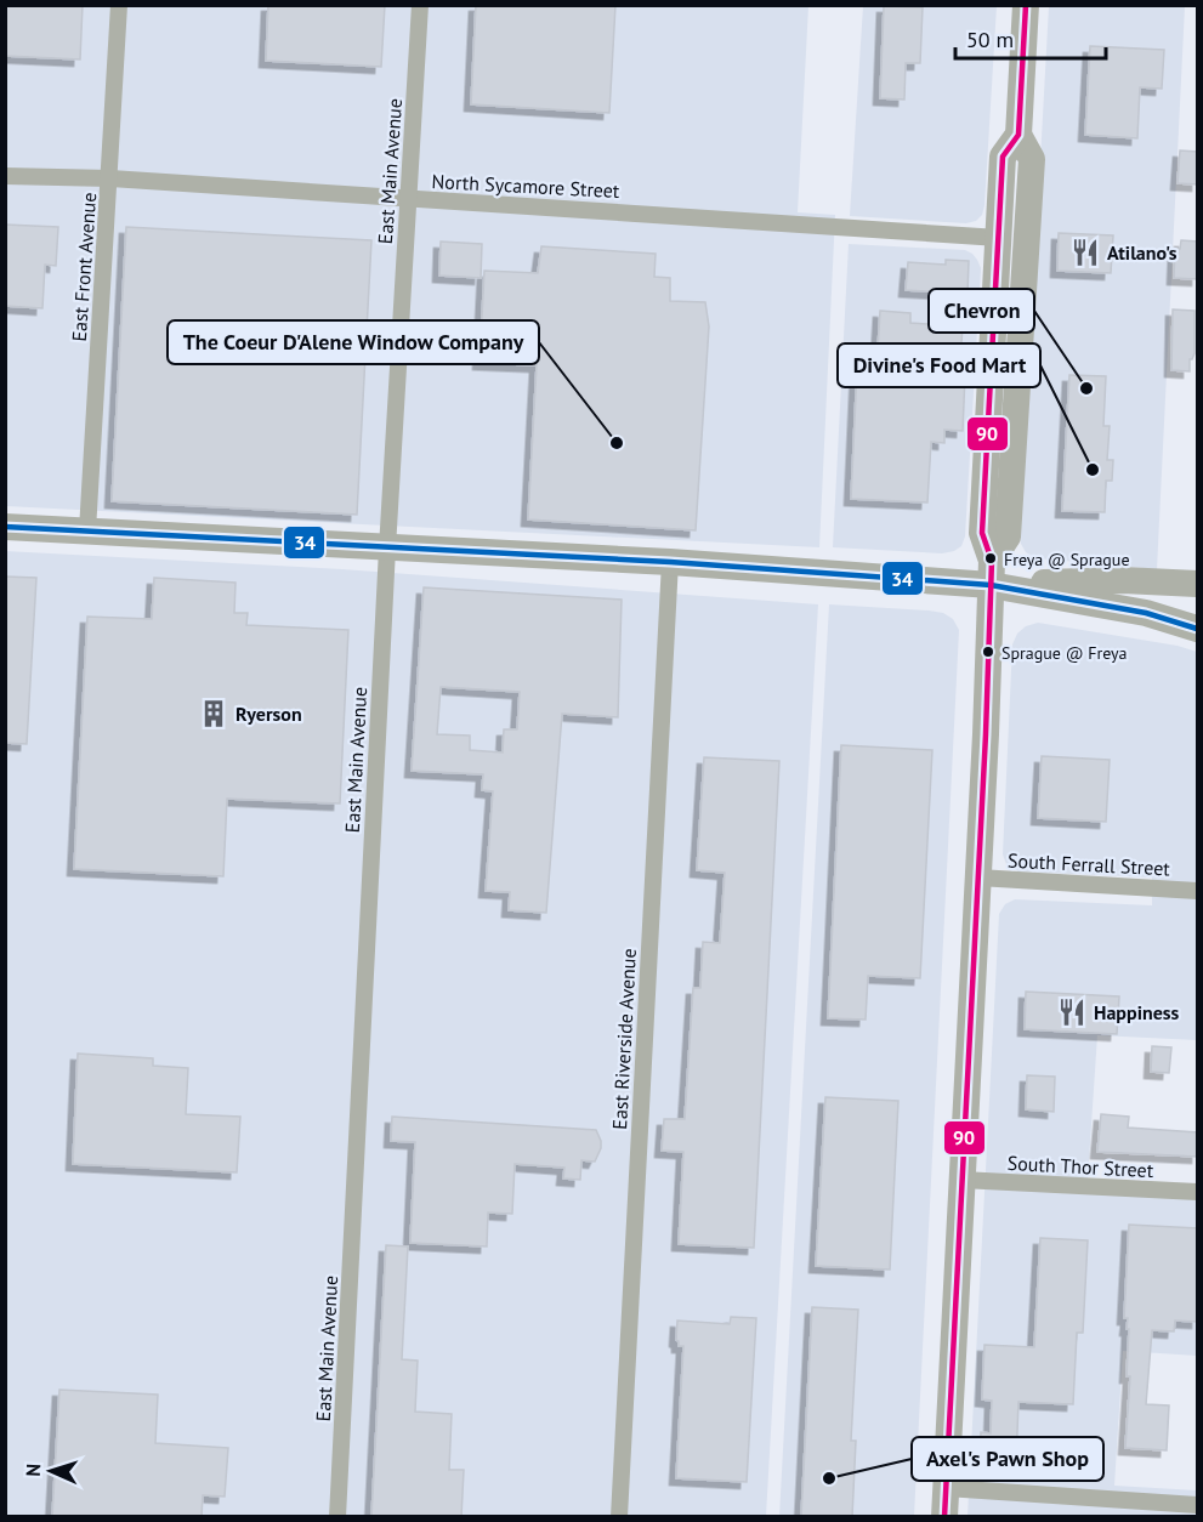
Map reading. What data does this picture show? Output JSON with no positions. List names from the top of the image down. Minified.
{"streets":{"street":["East Main Avenue","North Sycamore Street","East Front Avenue","South Ferrall Street","East Riverside Avenue","South Thor Street"]},"crossings":[["East Main Avenue","North Sycamore Street"],["North Sycamore Street","East Front Avenue"]],"places":{"restaurant":["Atilano's","Happiness"],"other":["Chevron","The Coeur D'Alene Window Company","Divine's Food Mart","Freya @ Sprague","Sprague @ Freya","Axel's Pawn Shop"],"building":["Ryerson"]},"lines":["transit line 90","transit line 34"],"scale_bar":"50 m","north":"left"}
